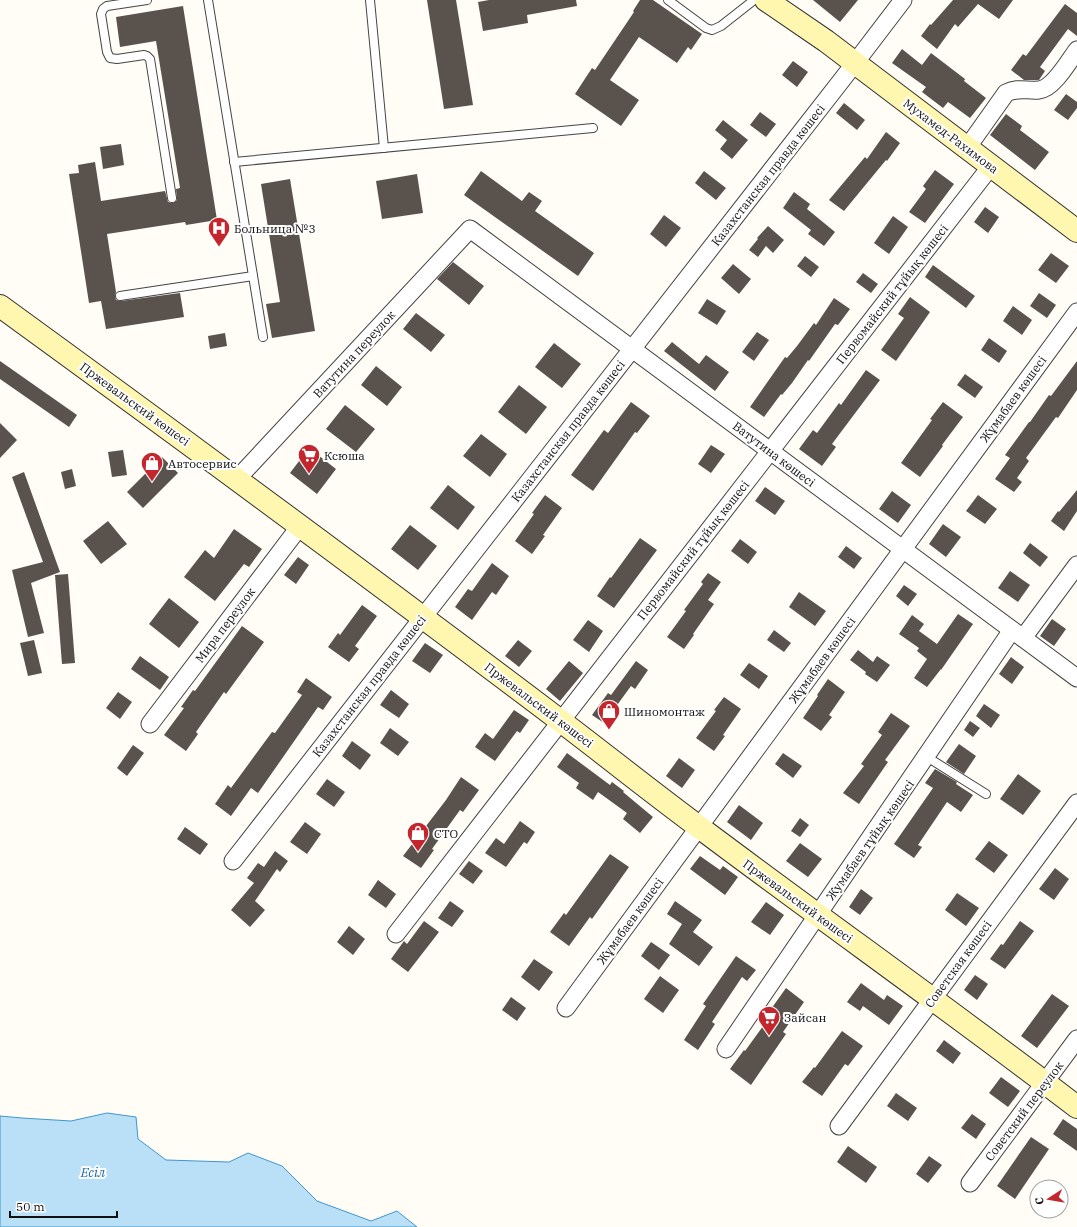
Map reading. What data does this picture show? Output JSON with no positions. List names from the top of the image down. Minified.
{"streets":{"street":["Мухамед-Рахимова","Казахстанская правда көшесі","Первомайский тұйық көшесі","Ватутина переулок","Жұмабаев көшесі","Пржевальский көшесі","Ватутина көшесі","Мира переулок","Жумабаев тұйық көшесі","Советская көшесі","Советский переулок"]},"crossings":[["Мухамед-Рахимова","Казахстанская правда көшесі"],["Мухамед-Рахимова","Первомайский тұйық көшесі"],["Казахстанская правда көшесі","Пржевальский көшесі"],["Казахстанская правда көшесі","Ватутина көшесі"],["Первомайский тұйық көшесі","Пржевальский көшесі"],["Первомайский тұйық көшесі","Ватутина көшесі"],["Ватутина переулок","Пржевальский көшесі"],["Ватутина переулок","Ватутина көшесі"],["Жұмабаев көшесі","Пржевальский көшесі"],["Жұмабаев көшесі","Ватутина көшесі"],["Пржевальский көшесі","Мира переулок"],["Пржевальский көшесі","Жумабаев тұйық көшесі"],["Пржевальский көшесі","Советская көшесі"],["Пржевальский көшесі","Советский переулок"],["Ватутина көшесі","Жумабаев тұйық көшесі"]],"water":["Есіл"],"places":{"hospital":["Больница №3"],"supermarket":["Ксюша","Зайсан"],"shop":["Автосервис","Шиномонтаж","СТО"]},"scale_bar":"50 m","north":"left"}
